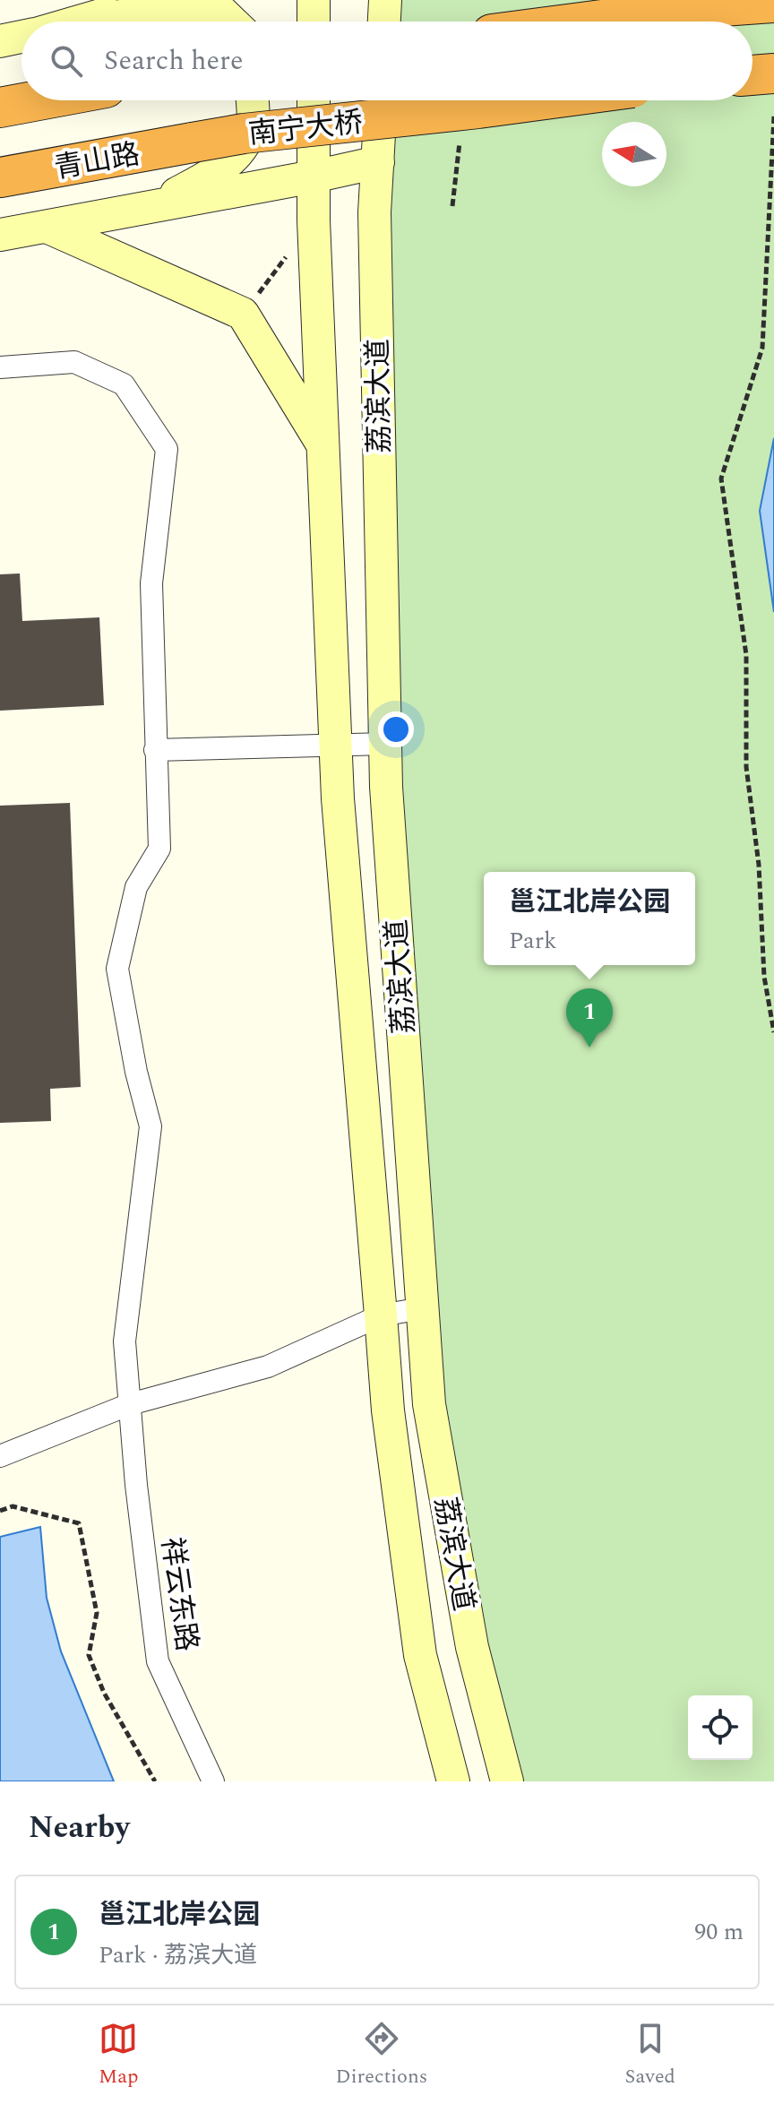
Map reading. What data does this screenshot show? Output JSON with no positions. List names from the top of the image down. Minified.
{"streets":{"highway":["南宁大桥","青山路"],"main road":["荔滨大道"],"street":["祥云东路"]},"crossings":[["南宁大桥","青山路"]],"north":"left","page":{"search":"Search here","popup":["邕江北岸公园","Park"],"pins":"1","heading":"Nearby","list":[{"mark":"1","name":"邕江北岸公园","note":"Park · 荔滨大道","value":"90 m"}],"nav":["Map","Directions","Saved"]}}
